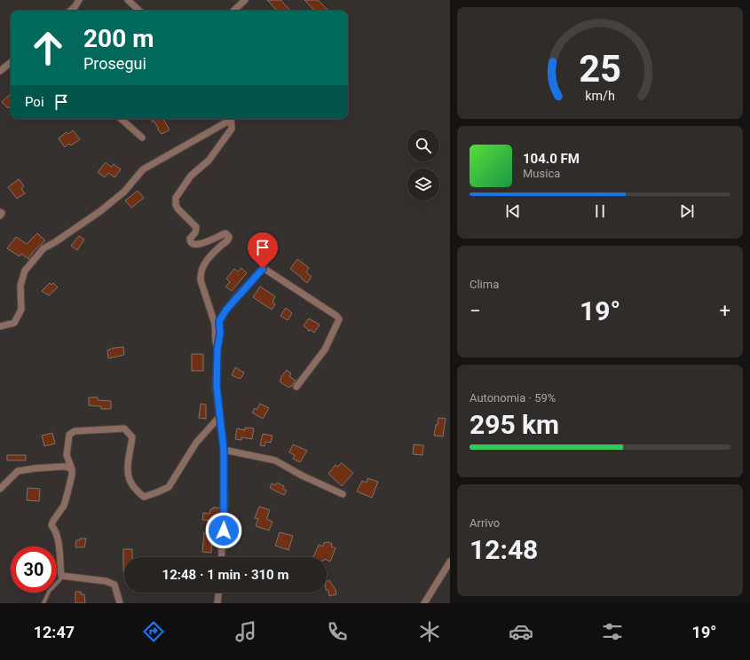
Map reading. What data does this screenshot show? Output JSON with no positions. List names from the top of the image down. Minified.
{"page":{"turn":["200 m","Prosegui"],"then":"Poi","song":["104.0 FM","Musica"],"tile":["Clima",["Autonomia · 59%","295 km"],["Arrivo","12:48"]],"heat":["−","19°","+"],"limit":"30","trip":"12:48 · 1 min · 310 m","tabs":["12:47","19°"],"gauge":["25","km/h"]}}
